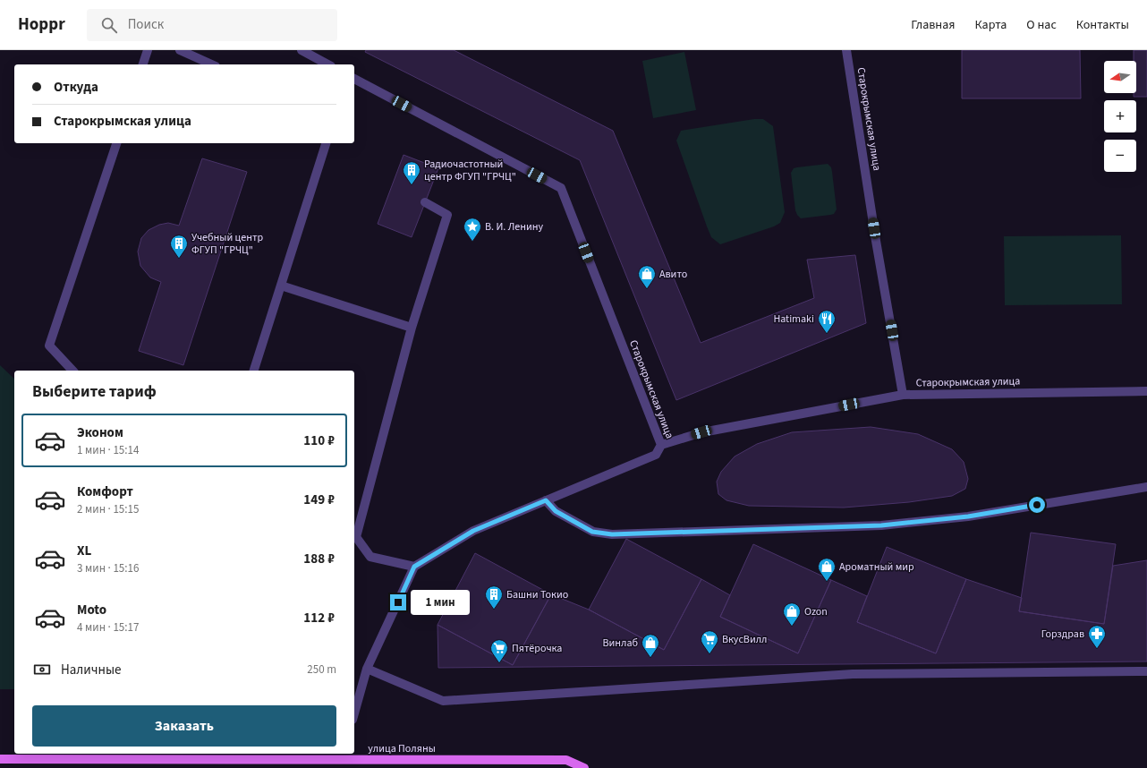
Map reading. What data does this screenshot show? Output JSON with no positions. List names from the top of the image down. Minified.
{"streets":{"main road":["улица Поляны"],"street":["Старокрымская улица"]},"places":{"building":["Радиочастотный центр ФГУП \"ГРЧЦ\"","Учебный центр ФГУП \"ГРЧЦ\"","Башни Токио"],"place":["В. И. Ленину"],"shop":["Авито","Ароматный мир","Ozon","Винлаб"],"restaurant":["Hatimaki"],"pharmacy":["Горздрав"],"supermarket":["ВкусВилл","Пятёрочка"]},"north":"left","page":{"header":"Hoppr","search":"Поиск","nav":["Главная","Карта","О нас","Контакты"],"map_buttons":["+","−"],"banner":["Откуда","Старокрымская улица"],"heading":"Выберите тариф","list":[{"name":"Эконом","note":"1 мин · 15:14","value":"110 ₽"},{"name":"Комфорт","note":"2 мин · 15:15","value":"149 ₽"},{"name":"XL","note":"3 мин · 15:16","value":"188 ₽"},{"name":"Moto","note":"4 мин · 15:17","value":"112 ₽"}],"bubble":"1 мин","pay":["Наличные","250 m"],"buttons":"Заказать"}}
